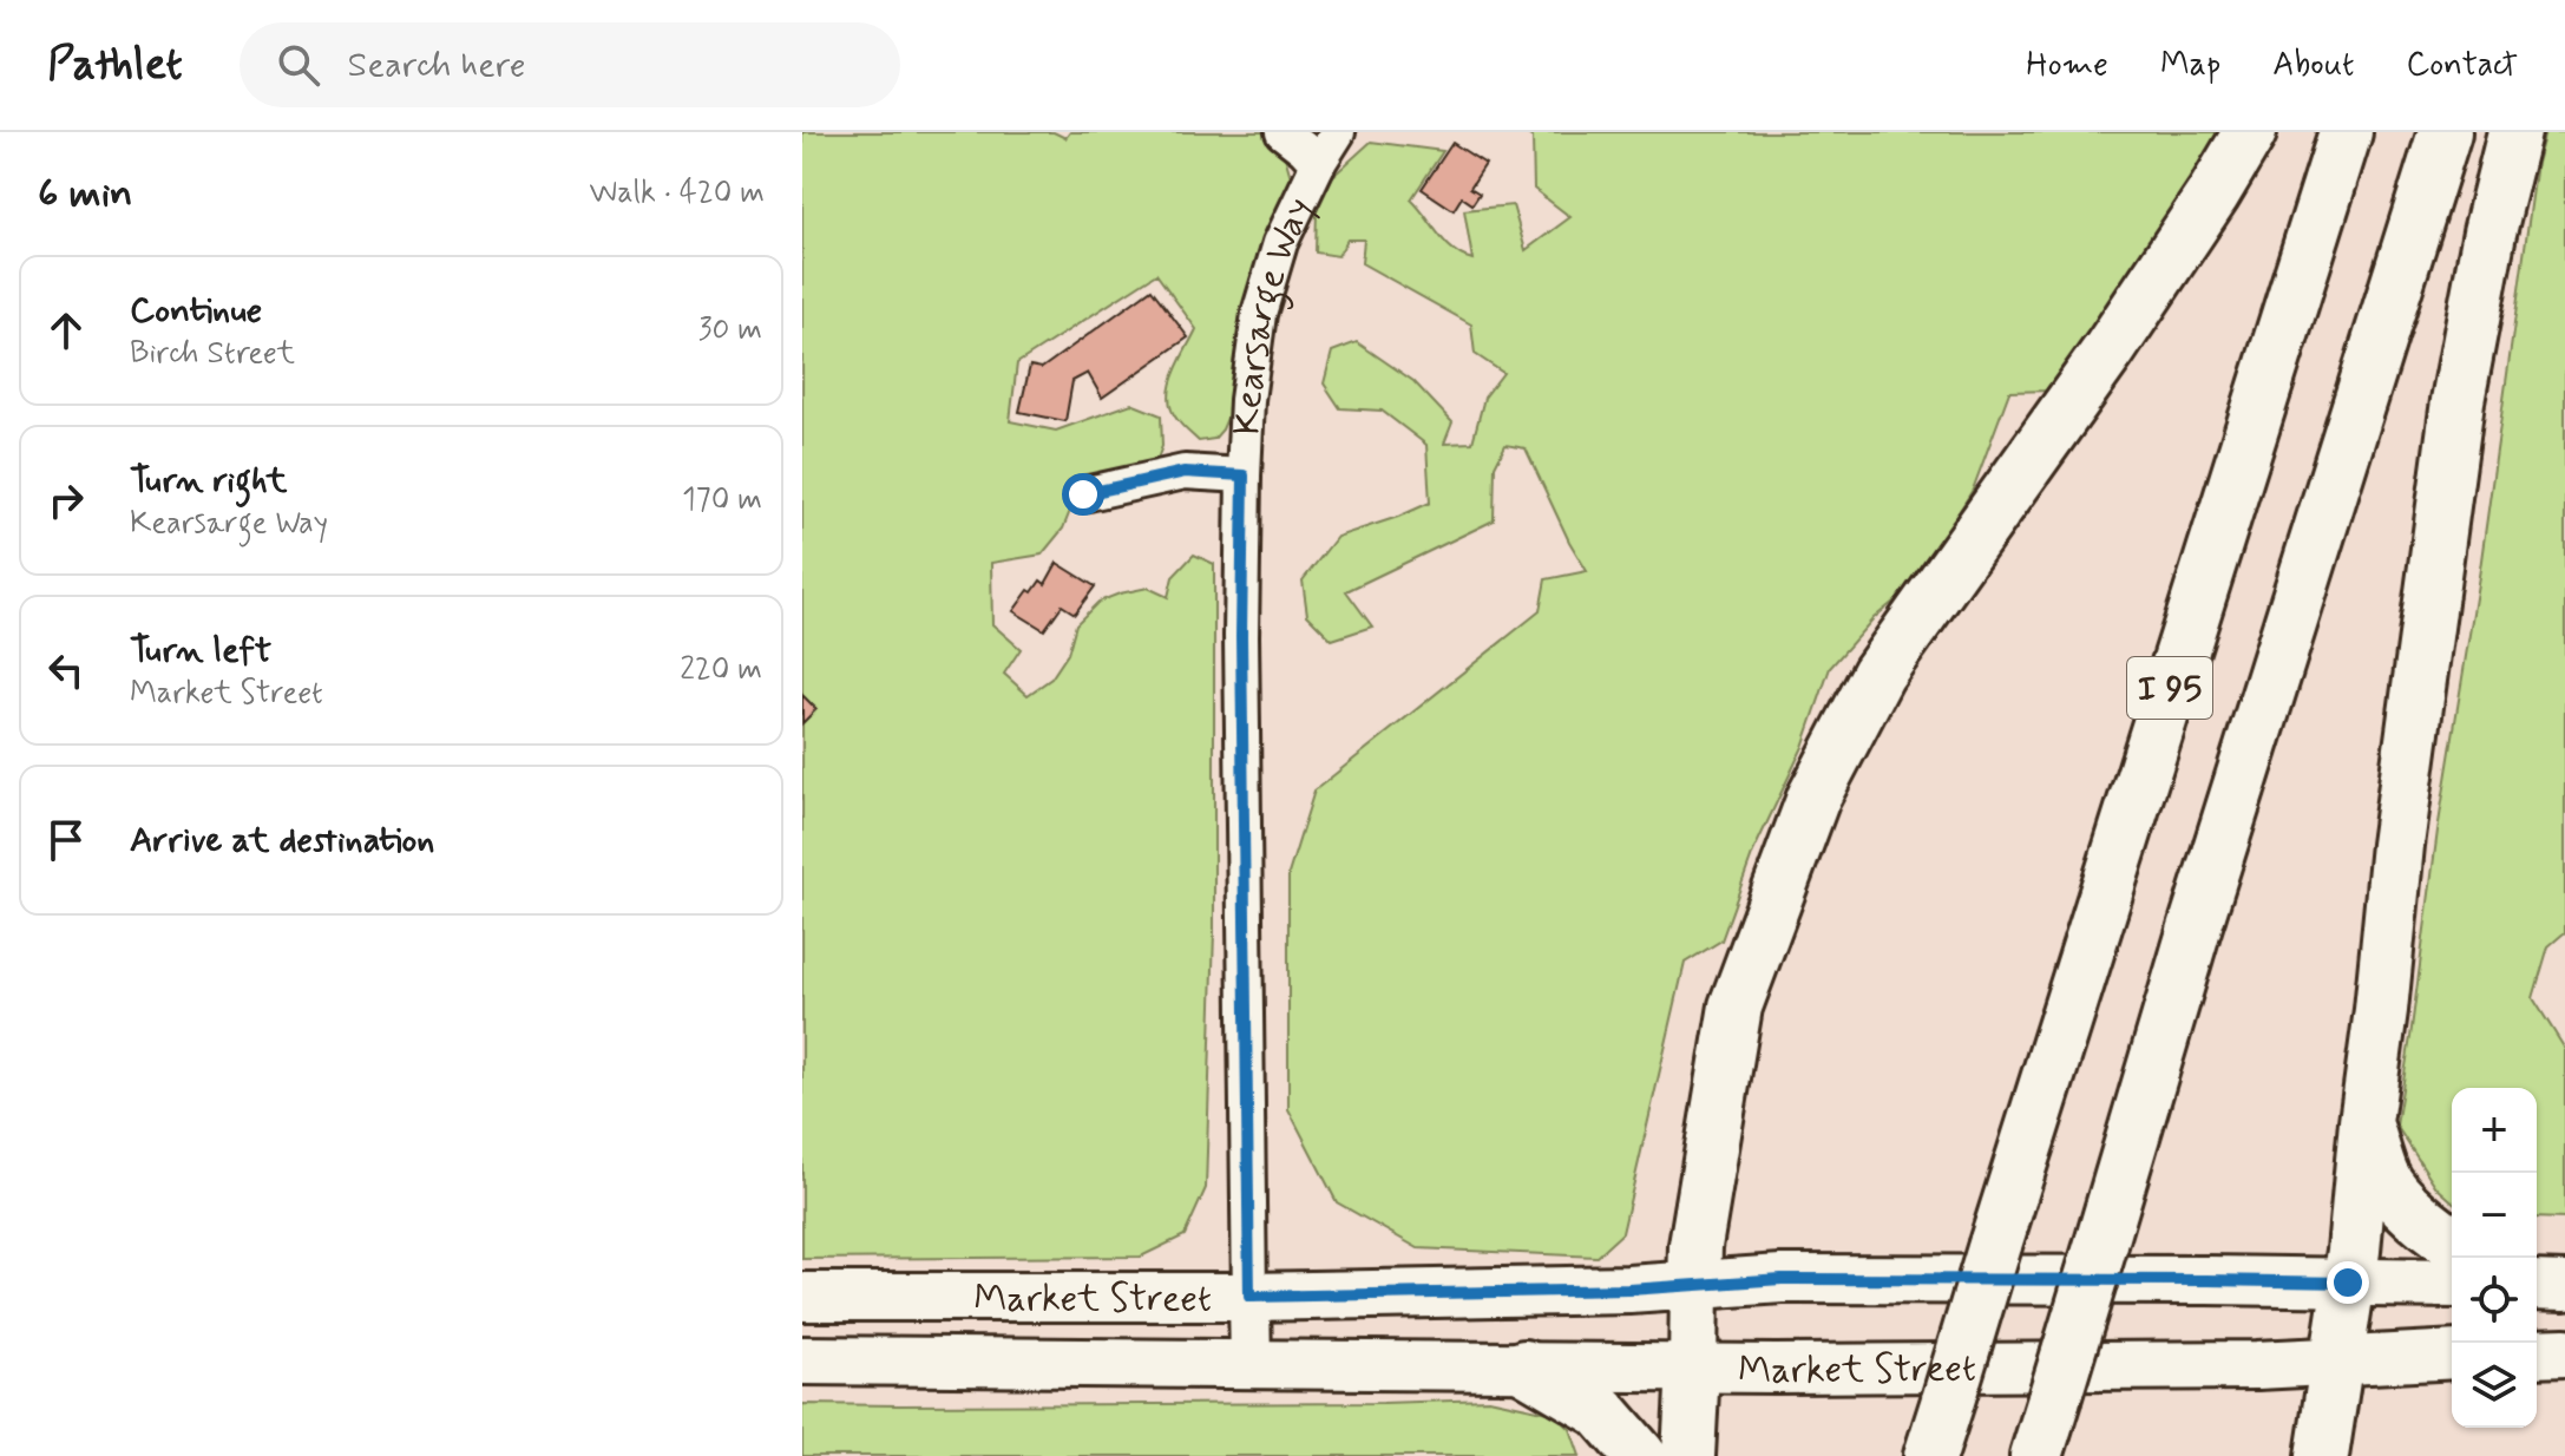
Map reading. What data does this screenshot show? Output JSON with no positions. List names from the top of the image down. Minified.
{"streets":{"highway":["I 95"],"main road":["Market Street"],"street":["Kearsarge Way"]},"crossings":[["Kearsarge Way","Market Street"]],"page":{"header":"Pathlet","search":"Search here","nav":["Home","Map","About","Contact"],"heading":["6 min","Walk · 420 m"],"list":[["Continue","Birch Street","30 m"],["Turn right","Kearsarge Way","170 m"],["Turn left","Market Street","220 m"],"Arrive at destination"],"map_buttons":["+","−"]}}
